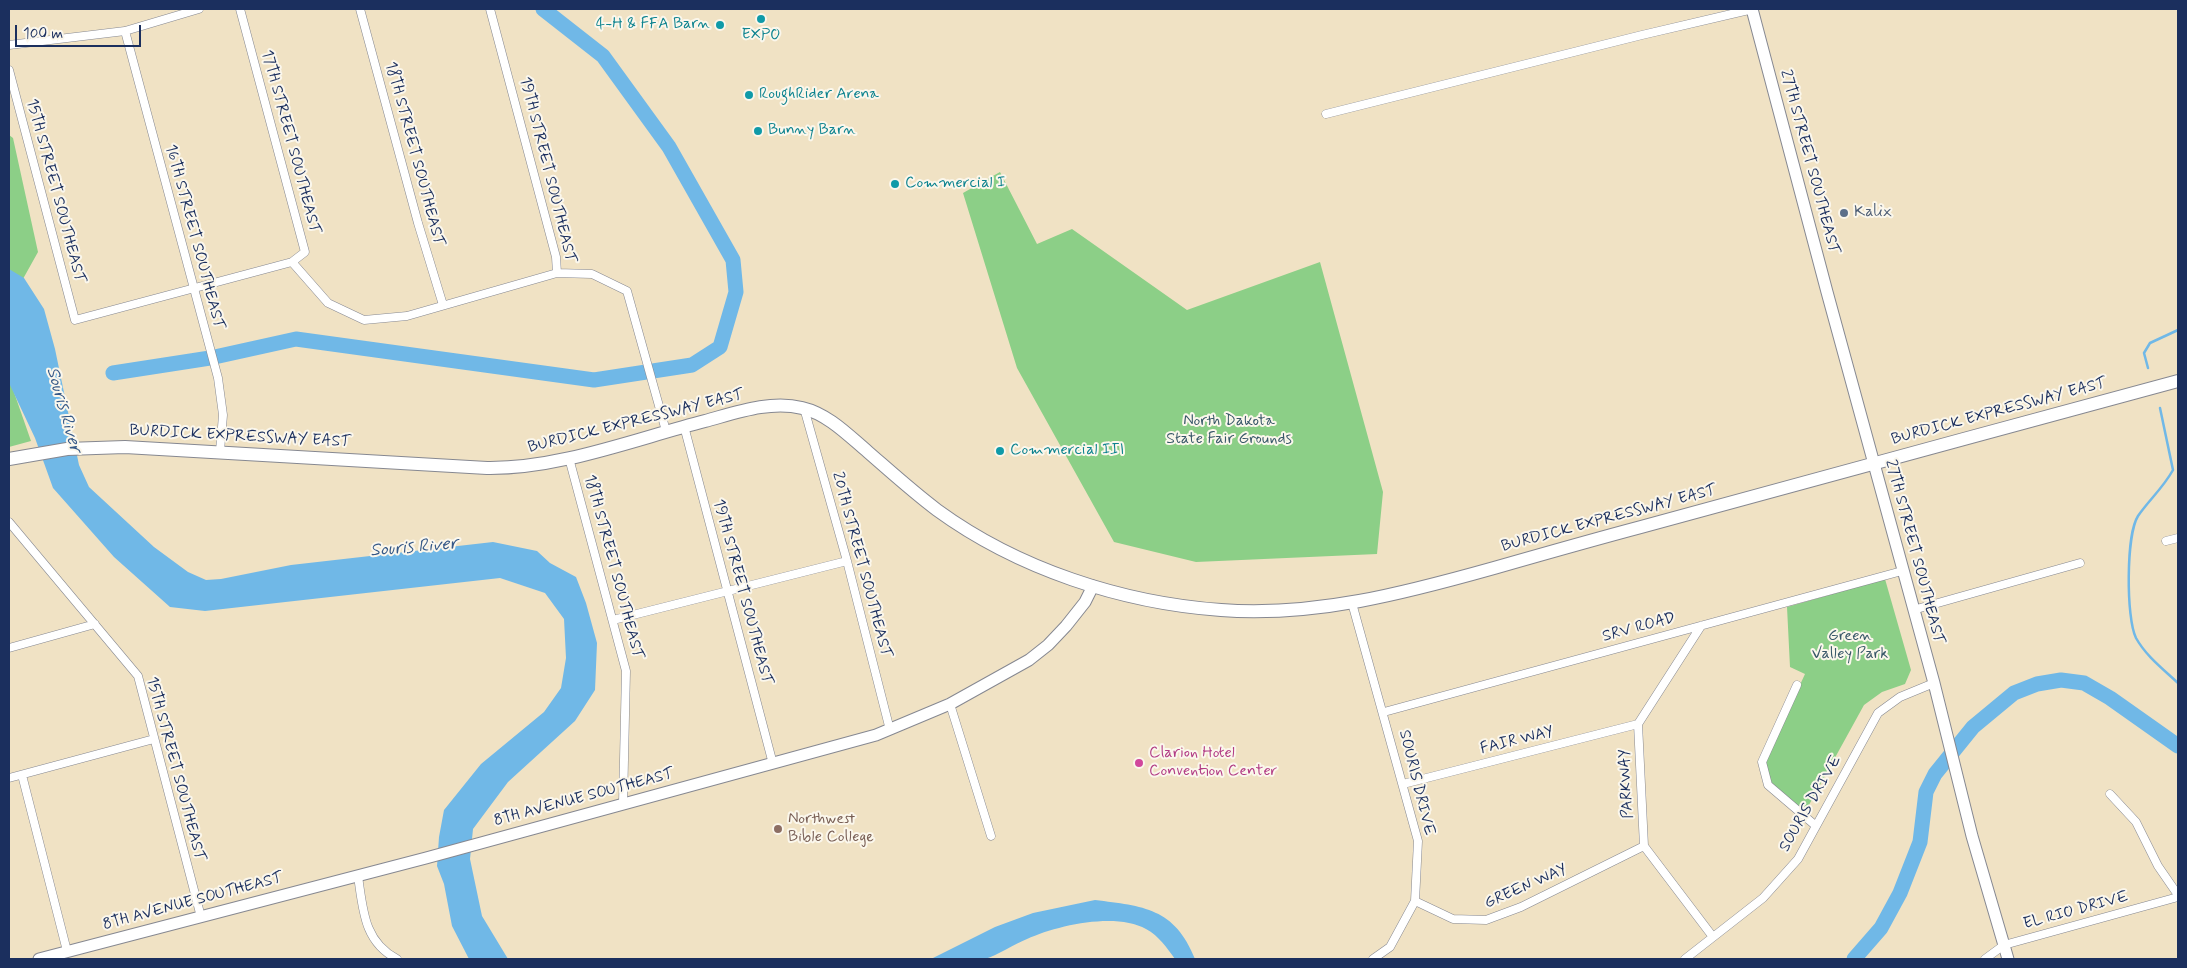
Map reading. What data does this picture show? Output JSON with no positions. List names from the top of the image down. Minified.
{"streets":{"main road":["BURDICK EXPRESSWAY EAST"],"street":["17TH STREET SOUTHEAST","18TH STREET SOUTHEAST","27TH STREET SOUTHEAST","19TH STREET SOUTHEAST","15TH STREET SOUTHEAST","16TH STREET SOUTHEAST","20TH STREET SOUTHEAST","SRV ROAD","FAIR WAY","SOURIS DRIVE","PARKWAY","8TH AVENUE SOUTHEAST","GREEN WAY","EL RIO DRIVE"]},"crossings":[["18TH STREET SOUTHEAST","BURDICK EXPRESSWAY EAST"],["18TH STREET SOUTHEAST","8TH AVENUE SOUTHEAST"],["27TH STREET SOUTHEAST","BURDICK EXPRESSWAY EAST"],["27TH STREET SOUTHEAST","SRV ROAD"],["27TH STREET SOUTHEAST","SOURIS DRIVE"],["27TH STREET SOUTHEAST","EL RIO DRIVE"],["19TH STREET SOUTHEAST","BURDICK EXPRESSWAY EAST"],["19TH STREET SOUTHEAST","8TH AVENUE SOUTHEAST"],["15TH STREET SOUTHEAST","16TH STREET SOUTHEAST"],["15TH STREET SOUTHEAST","8TH AVENUE SOUTHEAST"],["16TH STREET SOUTHEAST","BURDICK EXPRESSWAY EAST"],["BURDICK EXPRESSWAY EAST","20TH STREET SOUTHEAST"],["BURDICK EXPRESSWAY EAST","SOURIS DRIVE"],["BURDICK EXPRESSWAY EAST","8TH AVENUE SOUTHEAST"],["20TH STREET SOUTHEAST","8TH AVENUE SOUTHEAST"],["SRV ROAD","SOURIS DRIVE"],["FAIR WAY","SOURIS DRIVE"],["FAIR WAY","PARKWAY"],["SOURIS DRIVE","GREEN WAY"],["PARKWAY","GREEN WAY"]],"water":["Souris River"],"parks":["North Dakota State Fair Grounds","Green Valley Park"],"places":["EXPO","4-H & FFA Barn","RoughRider Arena","Bunny Barn","Commercial I","Kalix","Commercial III","Clarion Hotel Convention Center","Northwest Bible College"],"scale_bar":"100 m"}
